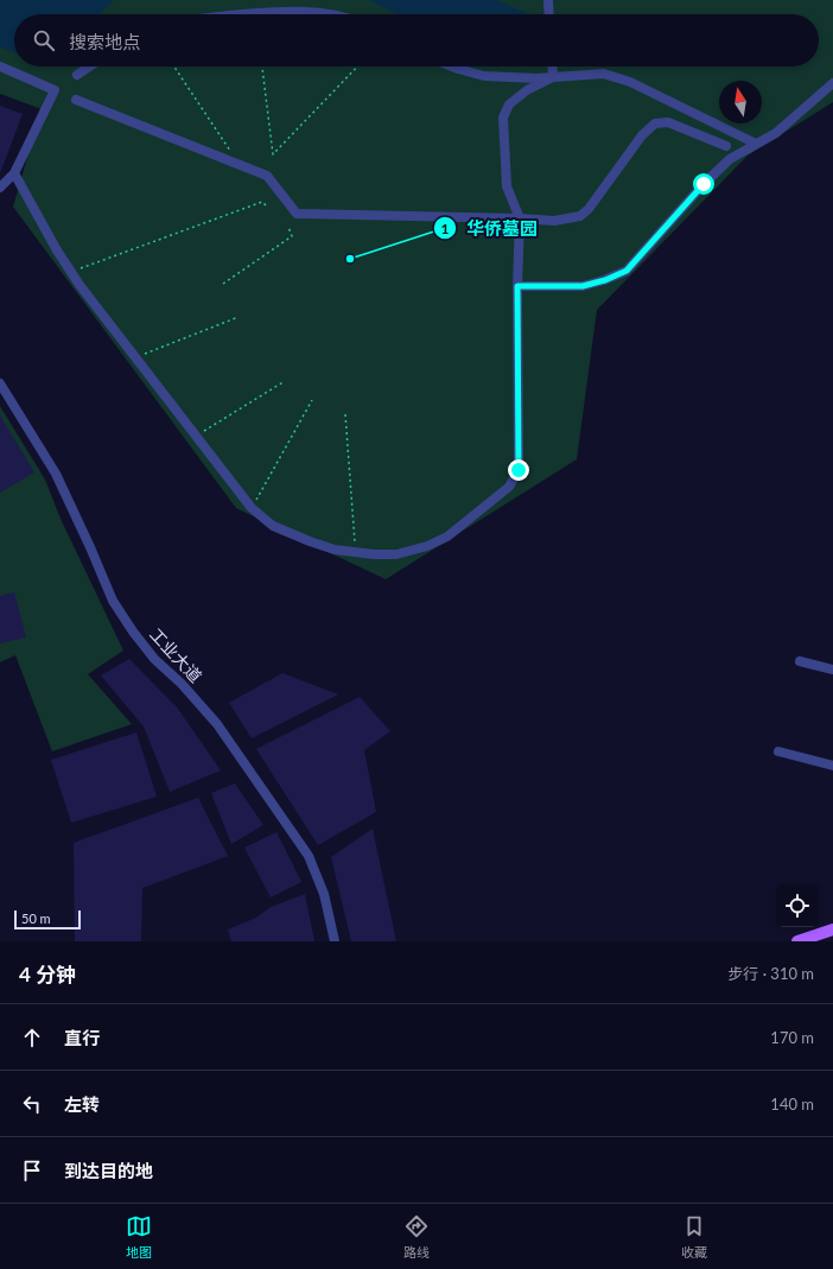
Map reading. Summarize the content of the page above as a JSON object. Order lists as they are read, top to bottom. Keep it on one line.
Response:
{"streets":{"street":["工业大道"]},"places":["华侨墓园"],"scale_bar":"50 m","north":"top","page":{"search":"搜索地点","scale":"50 m","heading":["4 分钟","步行 · 310 m"],"list":[["直行","170 m"],["左转","140 m"],"到达目的地"],"nav":["地图","路线","收藏"]}}
